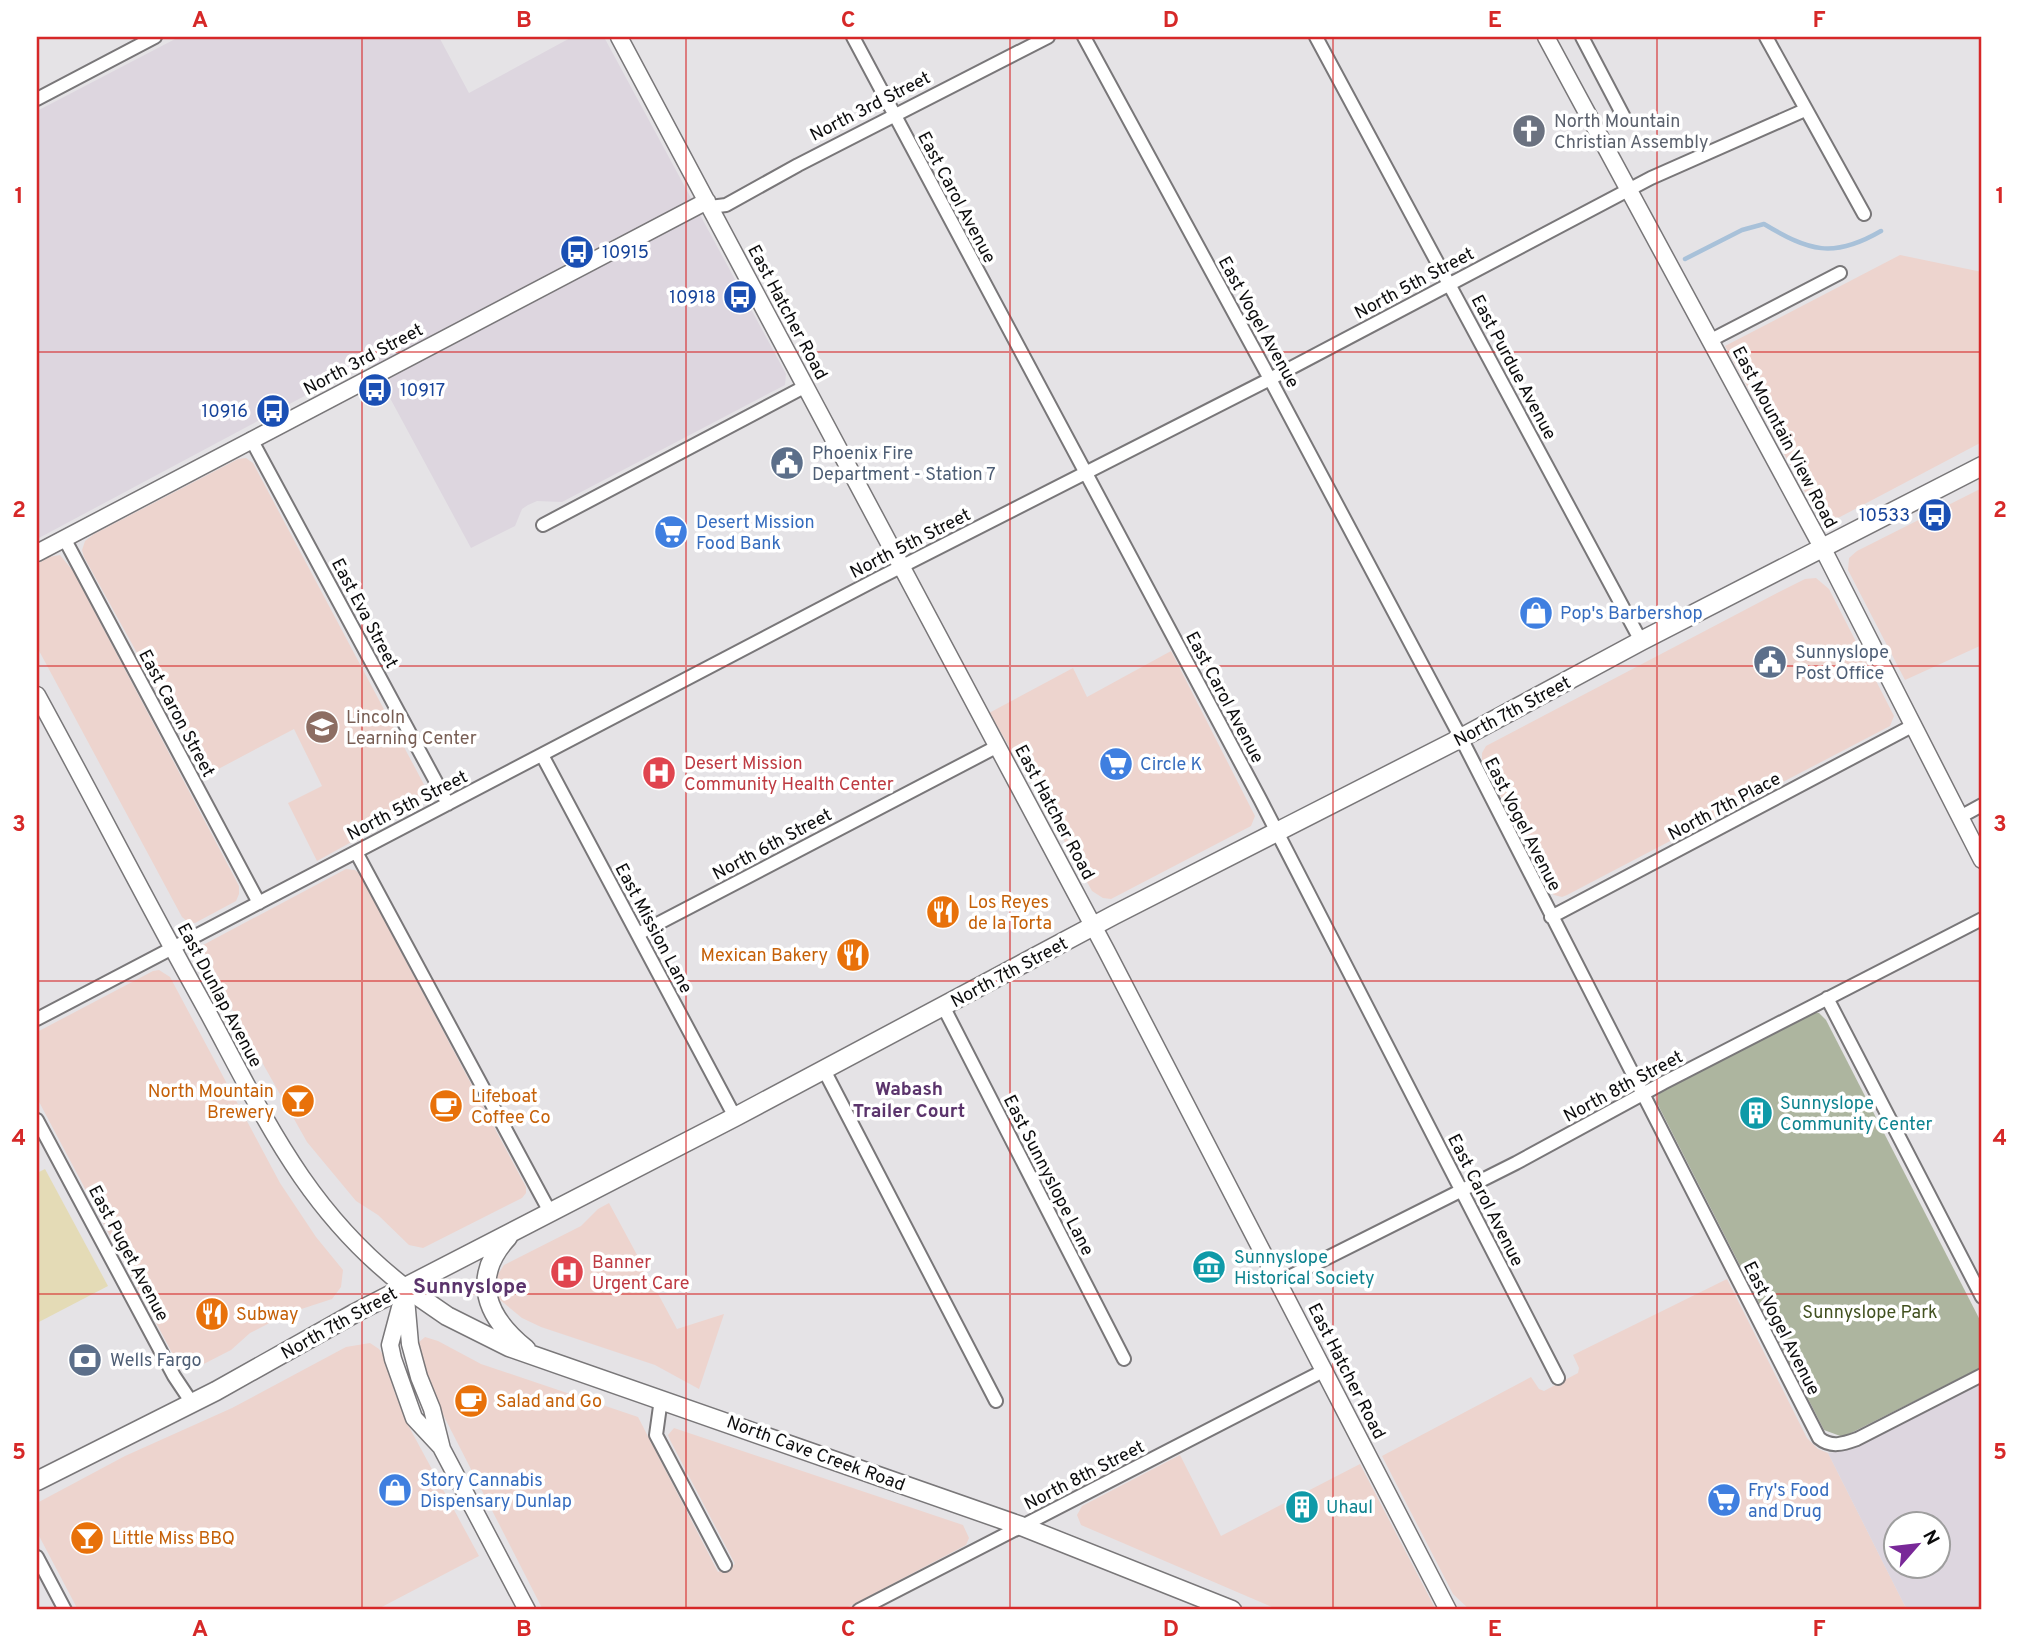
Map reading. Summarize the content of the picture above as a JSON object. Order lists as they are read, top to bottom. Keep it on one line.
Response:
{"streets":{"main road":["North 7th Street","North Cave Creek Road"],"street":["North 3rd Street","East Carol Avenue","North 5th Street","East Hatcher Road","East Vogel Avenue","East Purdue Avenue","East Mountain View Road","East Eva Street","East Caron Street","North 7th Place","North 6th Street","East Mission Lane","East Dunlap Avenue","North 8th Street","East Sunnyslope Lane","East Puget Avenue"]},"crossings":[["North 3rd Street","East Carol Avenue"],["North 3rd Street","East Hatcher Road"],["North 3rd Street","East Eva Street"],["North 3rd Street","East Caron Street"],["East Carol Avenue","North 5th Street"],["East Carol Avenue","North 7th Street"],["East Carol Avenue","North 8th Street"],["North 5th Street","East Hatcher Road"],["North 5th Street","East Vogel Avenue"],["North 5th Street","East Purdue Avenue"],["North 5th Street","East Mountain View Road"],["North 5th Street","East Eva Street"],["North 5th Street","East Caron Street"],["North 5th Street","East Mission Lane"],["North 5th Street","East Dunlap Avenue"],["East Hatcher Road","North 7th Street"],["East Hatcher Road","North 6th Street"],["East Hatcher Road","North 8th Street"],["East Vogel Avenue","North 7th Street"],["East Vogel Avenue","North 7th Place"],["East Vogel Avenue","North 8th Street"],["East Purdue Avenue","North 7th Street"],["East Mountain View Road","North 7th Street"],["East Mountain View Road","North 7th Place"],["North 7th Street","East Mission Lane"],["North 7th Street","East Dunlap Avenue"],["North 7th Street","East Sunnyslope Lane"],["North 7th Street","East Puget Avenue"],["North 7th Street","North Cave Creek Road"],["North 6th Street","East Mission Lane"],["East Dunlap Avenue","North Cave Creek Road"],["North 8th Street","North Cave Creek Road"]],"districts":["Wabash Trailer Court","Sunnyslope"],"parks":["Sunnyslope Park"],"places":{"church":["North Mountain Christian Assembly"],"bus stop":["10915","10918","10917","10916","10533"],"public building":["Phoenix Fire Department - Station 7","Sunnyslope Post Office"],"supermarket":["Desert Mission Food Bank","Circle K","Fry's Food and Drug"],"shop":["Pop's Barbershop","Story Cannabis Dispensary Dunlap"],"school or university":["Lincoln Learning Center"],"hospital":["Desert Mission Community Health Center","Banner Urgent Care"],"restaurant":["Los Reyes de la Torta","Mexican Bakery","Subway"],"bar":["North Mountain Brewery","Little Miss BBQ"],"cafe":["Lifeboat Coffee Co","Salad and Go"],"building":["Sunnyslope Community Center","Uhaul"],"museum":["Sunnyslope Historical Society"],"bank":["Wells Fargo"]},"north":"top right","grid":{"columns":["A","B","C","D","E","F"],"rows":["1","2","3","4","5"]}}
